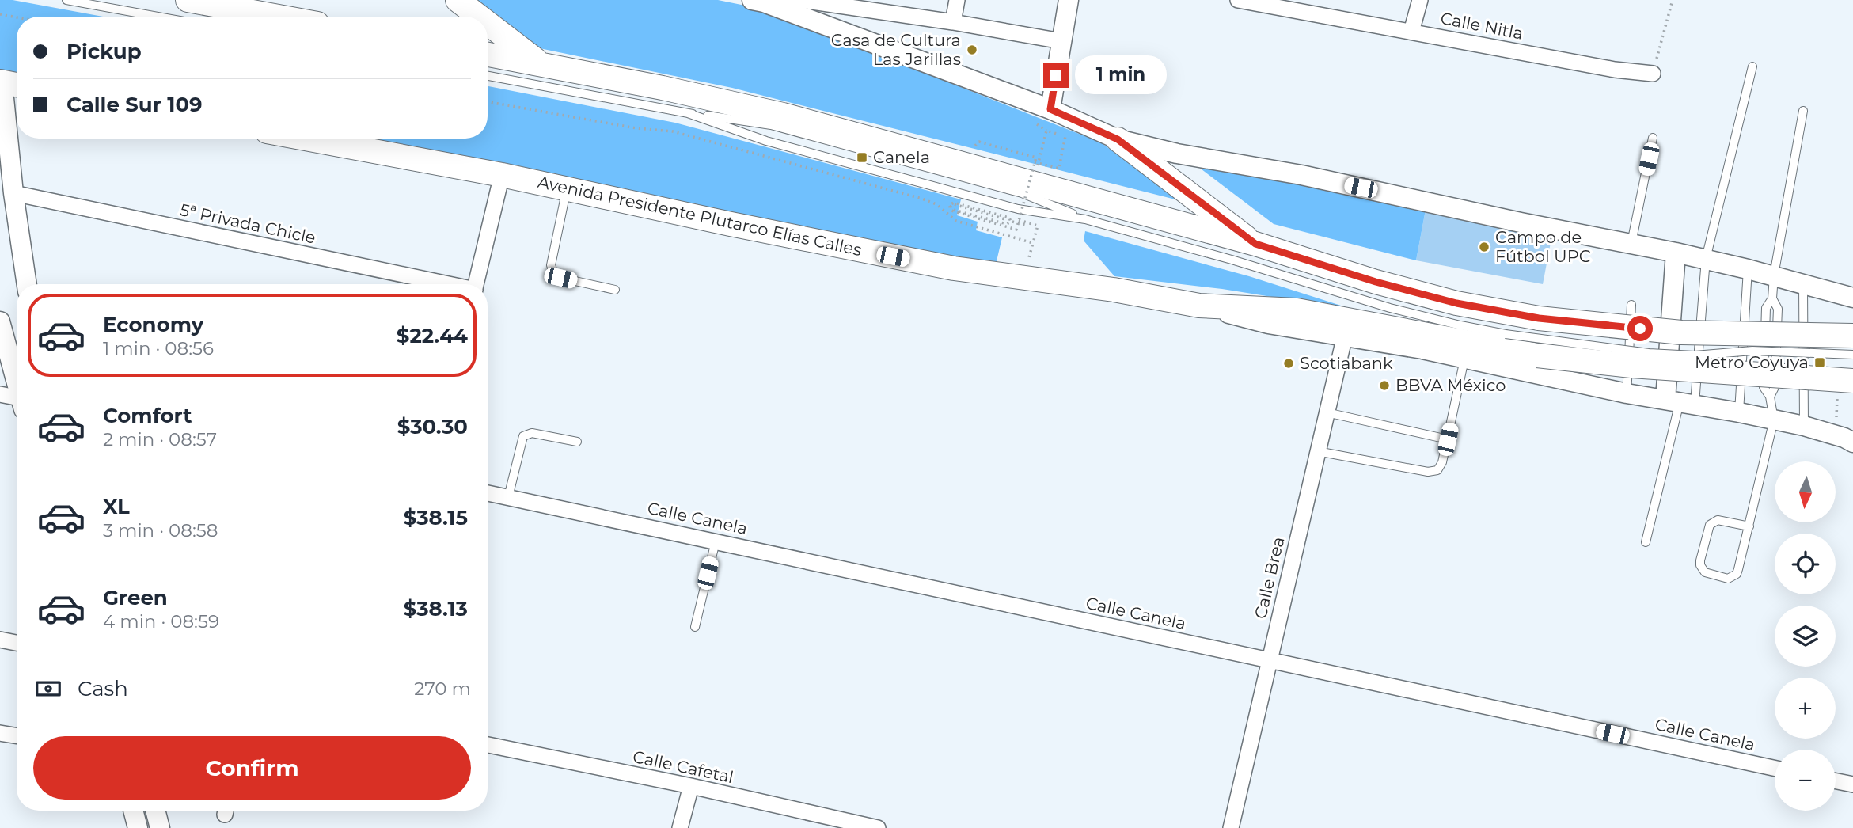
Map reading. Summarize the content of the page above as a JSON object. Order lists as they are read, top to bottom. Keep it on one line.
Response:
{"streets":{"main road":["Avenida Presidente Plutarco Elías Calles"],"street":["Calle Nitla","5ª Privada Chicle","Calle Canela","Calle Brea","Calle Cafetal"]},"crossings":[["Avenida Presidente Plutarco Elías Calles","Calle Brea"],["Calle Canela","Calle Brea"]],"places":{"other":["Casa de Cultura Las Jarillas","Campo de Fútbol UPC","Scotiabank","BBVA México"],"transit":["Canela","Metro Coyuya"]},"north":"bottom","page":{"banner":["Pickup","Calle Sur 109"],"bubble":"1 min","list":[{"name":"Economy","note":"1 min · 08:56","value":"$22.44"},{"name":"Comfort","note":"2 min · 08:57","value":"$30.30"},{"name":"XL","note":"3 min · 08:58","value":"$38.15"},{"name":"Green","note":"4 min · 08:59","value":"$38.13"}],"map_buttons":["+","−"],"pay":["Cash","270 m"],"buttons":"Confirm"}}
